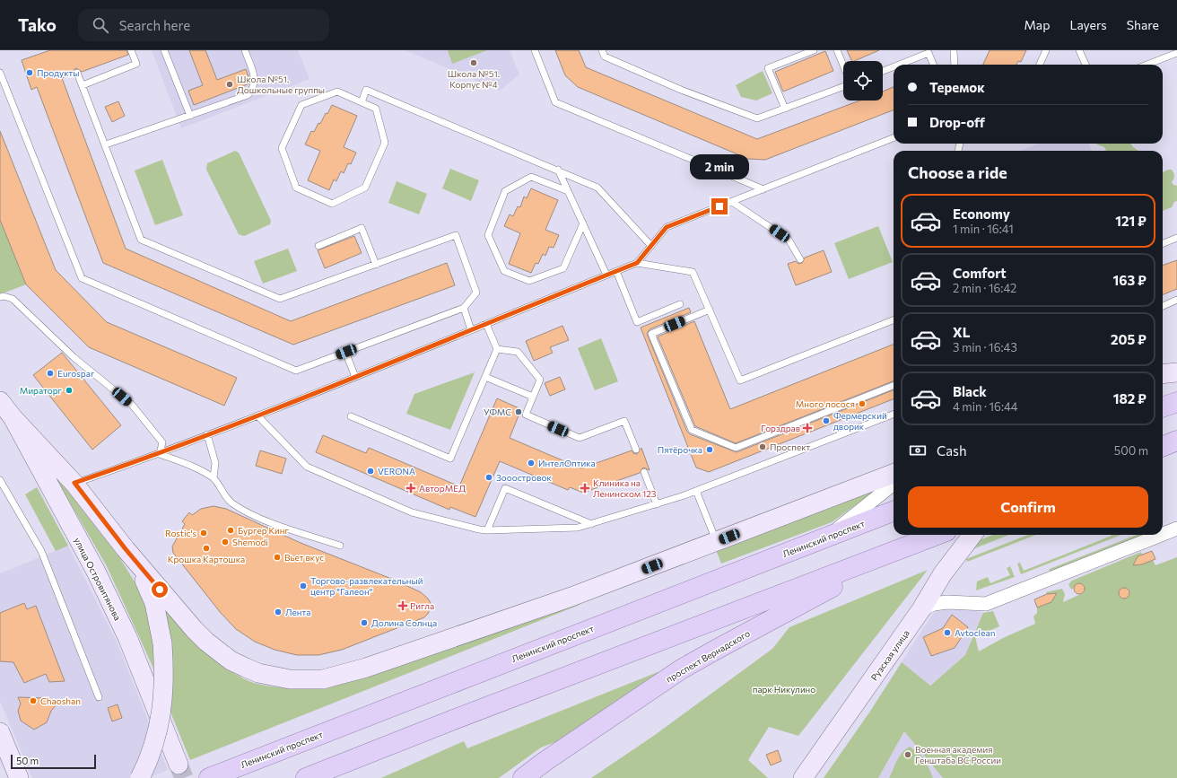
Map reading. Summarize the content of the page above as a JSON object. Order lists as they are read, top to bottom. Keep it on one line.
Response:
{"streets":{"main road":["Ленинский проспект","улица Островитянова","Рузская улица","проспект Вернадского"]},"parks":["парк Никулино"],"places":{"other":["Школа №51. Корпус №4","Продукты","Школа №51. Дошкольные группы","Eurospar","Мираторг","Много лосося","УФМС","Фермерский дворик","Проспект","Пятёрочка","ИнтелОптика","VERONA","Зооостровок","Бургер Кинг","Rostic's","Shemodi","Крошка Картошка","Вьет вкус","Торгово-развлекательный центр \"Галеон\"","Лента","Долина Солнца","Avtoclean","Chaoshan","Военная академия Генштаба ВС России"],"health":["Горздрав","АвторМЕД","Клиника на Ленинском 123","Ригла"]},"scale_bar":"50 m","page":{"header":"Tako","search":"Search here","nav":["Map","Layers","Share"],"banner":["Теремок","Drop-off"],"heading":"Choose a ride","bubble":"2 min","list":[{"name":"Economy","note":"1 min · 16:41","value":"121 ₽"},{"name":"Comfort","note":"2 min · 16:42","value":"163 ₽"},{"name":"XL","note":"3 min · 16:43","value":"205 ₽"},{"name":"Black","note":"4 min · 16:44","value":"182 ₽"}],"pay":["Cash","500 m"],"buttons":"Confirm","scale":"50 m"}}
